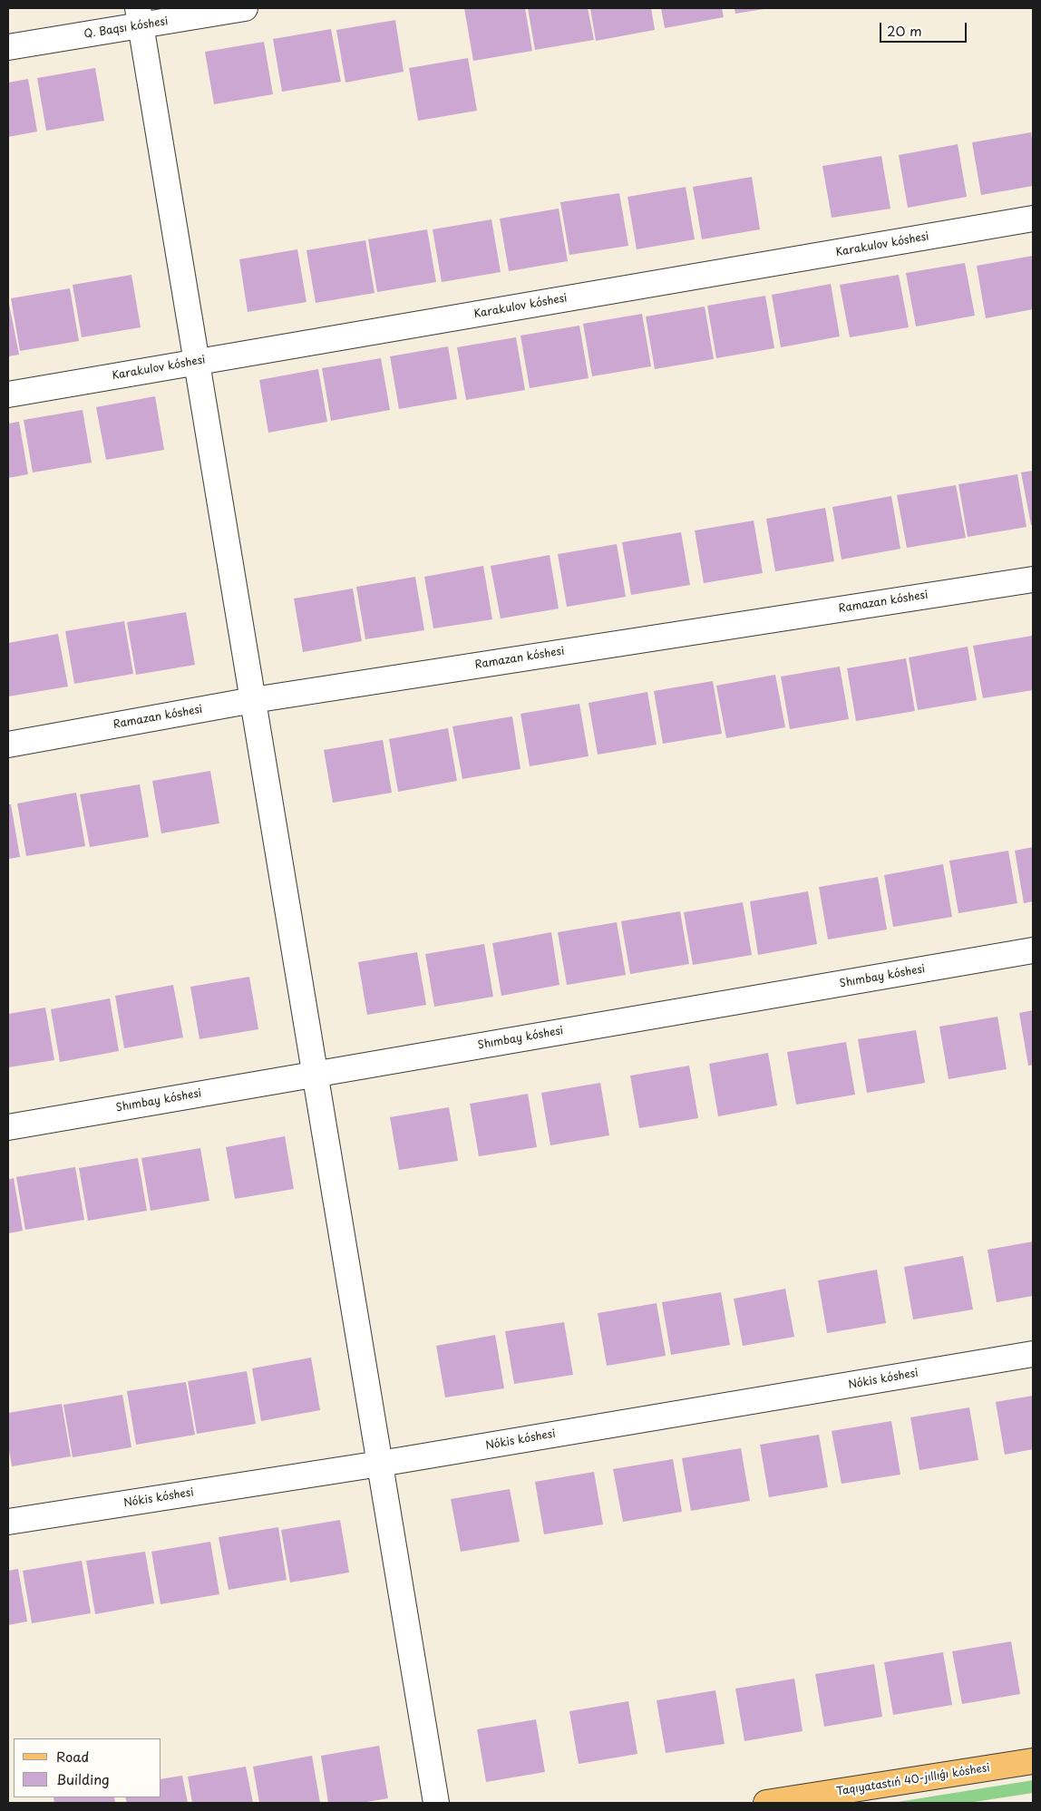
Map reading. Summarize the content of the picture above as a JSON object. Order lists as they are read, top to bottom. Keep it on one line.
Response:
{"streets":{"main road":["Taqıyatastıń 40-jıllıǵı kóshesi"],"street":["Q. Baqsı kóshesi","Karakulov kóshesi","Ramazan kóshesi","Shımbay kóshesi","Nókis kóshesi"]},"legend":["Road","Building"],"scale_bar":"20 m"}
